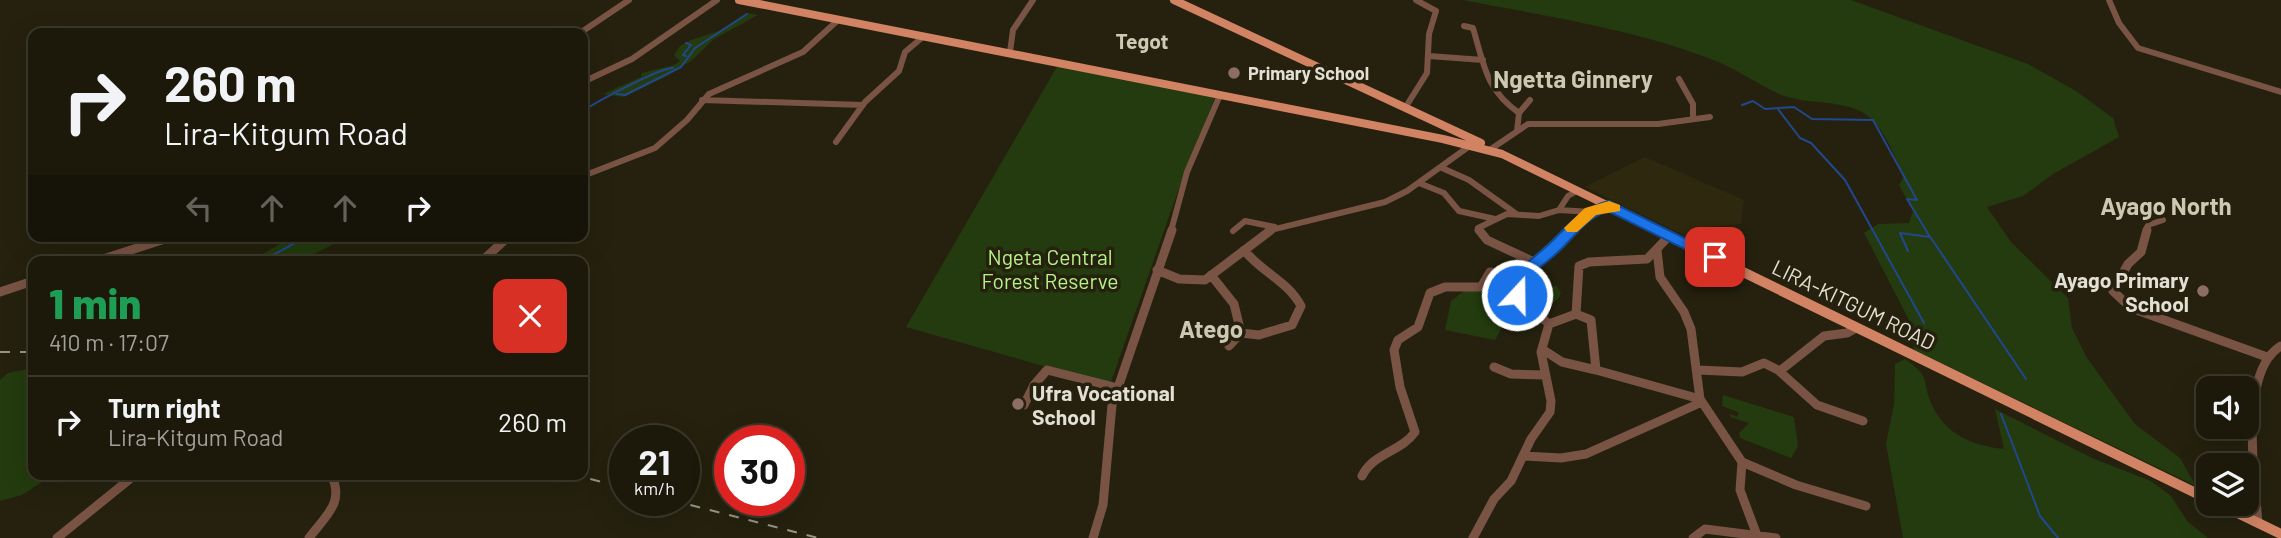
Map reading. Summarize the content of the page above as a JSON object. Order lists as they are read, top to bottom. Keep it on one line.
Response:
{"streets":{"main road":["LIRA-KITGUM ROAD"]},"districts":["Tegot","Ngetta Ginnery","Ayago North","Atego"],"parks":["Ngeta Central Forest Reserve"],"places":["Primary School","Ayago Primary School","Ufra Vocational School"],"page":{"turn":["260 m","Lira-Kitgum Road"],"heading":["1 min","410 m · 17:07"],"list":[{"name":"Turn right","note":"Lira-Kitgum Road","value":"260 m"}],"speed":"21 km/h","limit":"30"}}
